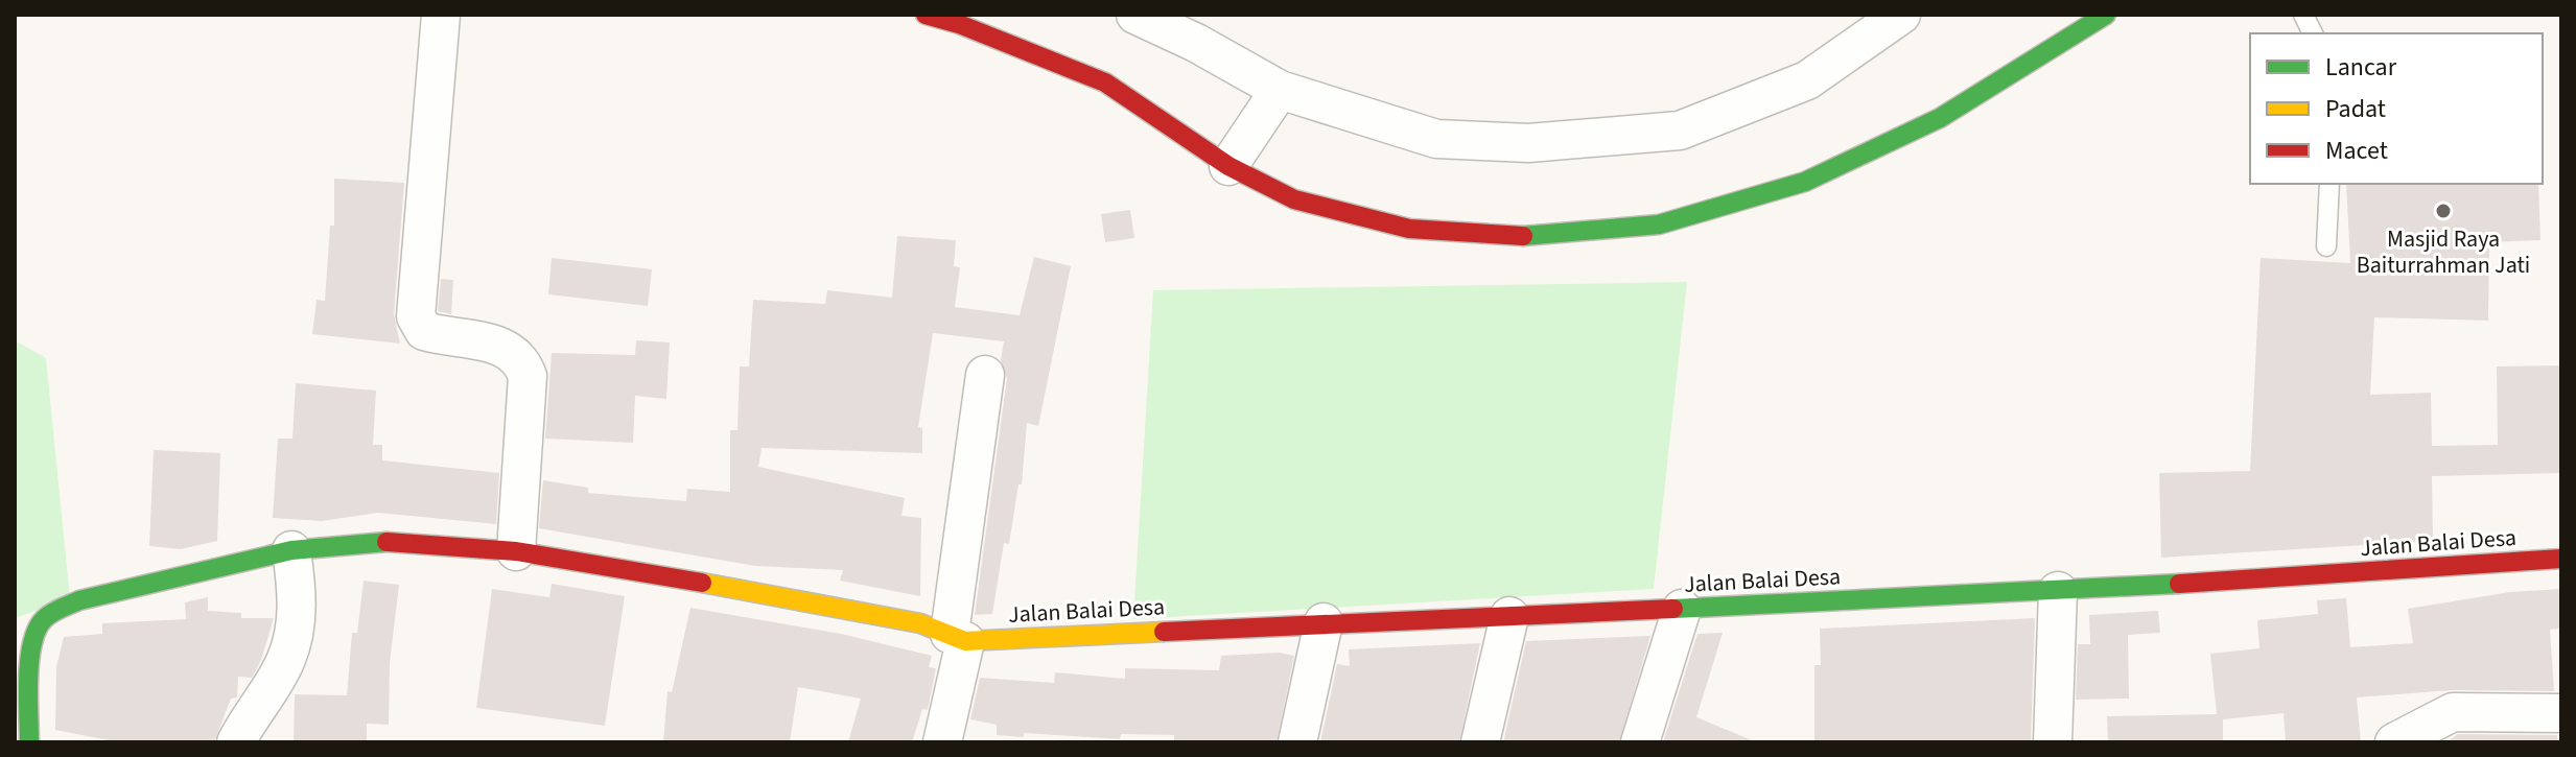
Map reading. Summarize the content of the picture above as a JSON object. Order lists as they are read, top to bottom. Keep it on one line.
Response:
{"streets":{"street":["Jalan Balai Desa"]},"places":["Masjid Raya Baiturrahman Jati"],"legend":["Lancar","Padat","Macet"]}
